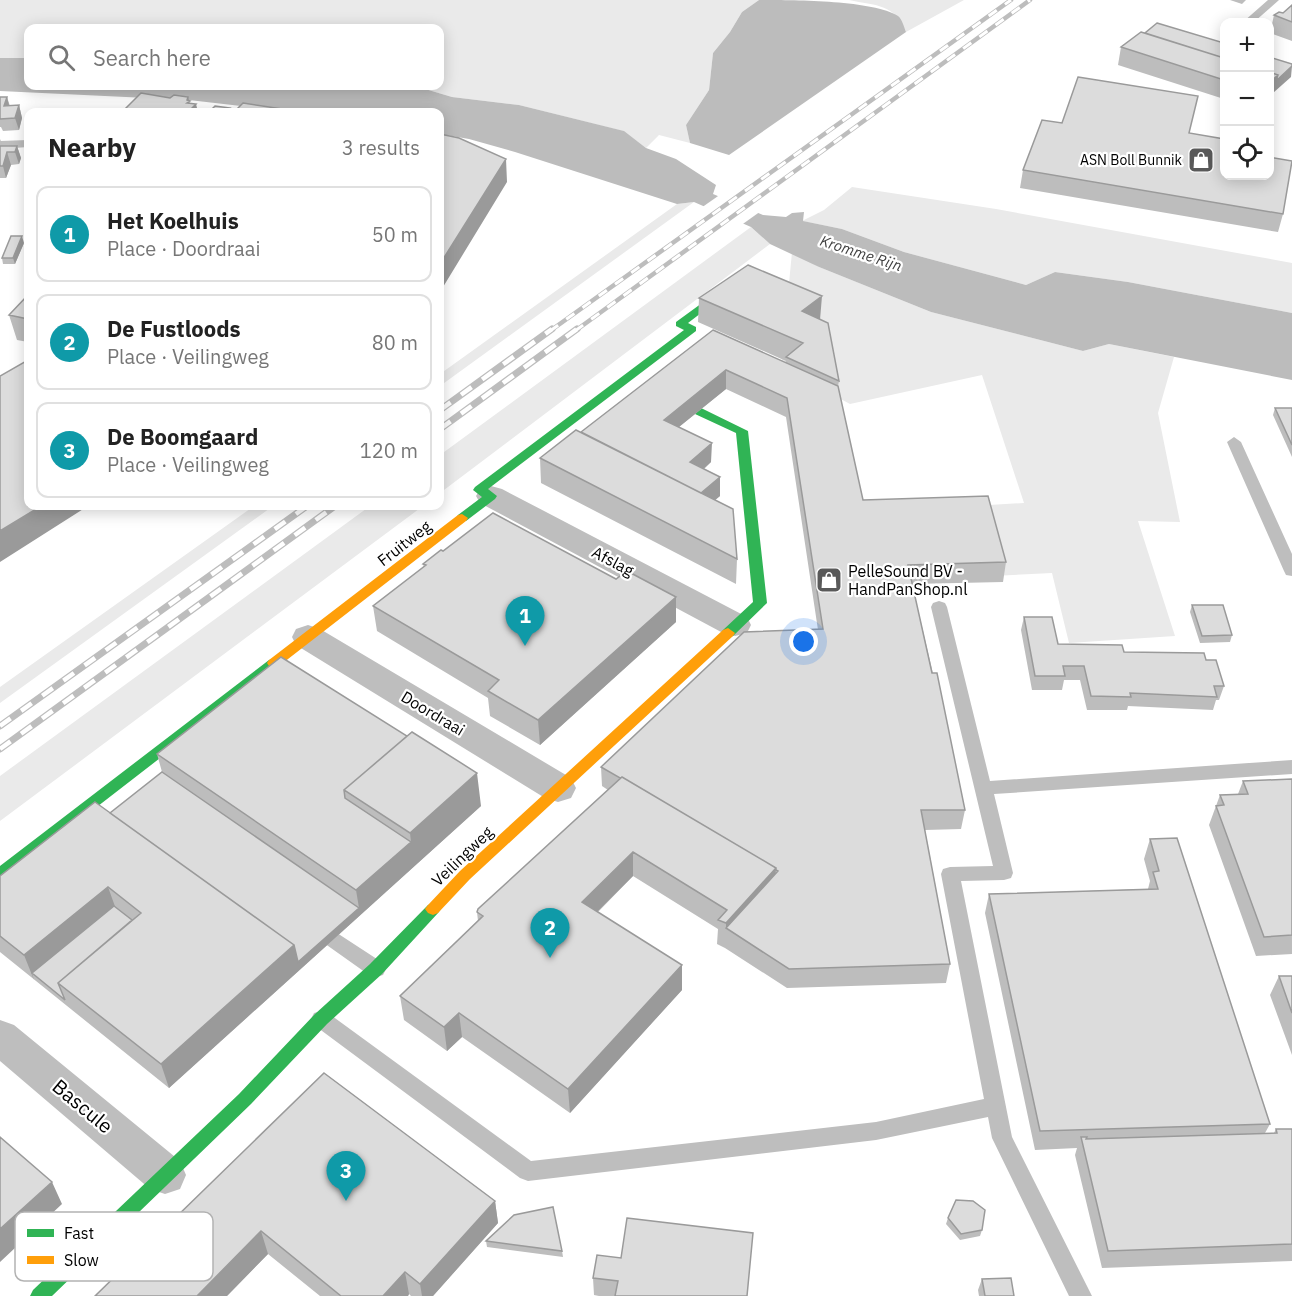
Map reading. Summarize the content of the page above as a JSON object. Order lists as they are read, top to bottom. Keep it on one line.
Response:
{"streets":{"street":["Fruitweg","Afslag","Doordraai","Veilingweg","Bascule"]},"crossings":[["Fruitweg","Afslag"],["Fruitweg","Doordraai"],["Afslag","Veilingweg"],["Doordraai","Veilingweg"],["Veilingweg","Bascule"]],"water":["Kromme Rijn"],"places":{"shop":["ASN Boll Bunnik","PelleSound BV - HandPanShop.nl"]},"legend":["Fast","Slow"],"page":{"map_buttons":["+","−"],"search":"Search here","heading":["Nearby","3 results"],"list":[{"mark":"1","name":"Het Koelhuis","note":"Place · Doordraai","value":"50 m"},{"mark":"2","name":"De Fustloods","note":"Place · Veilingweg","value":"80 m"},{"mark":"3","name":"De Boomgaard","note":"Place · Veilingweg","value":"120 m"}],"pins":["1","2","3"]}}
